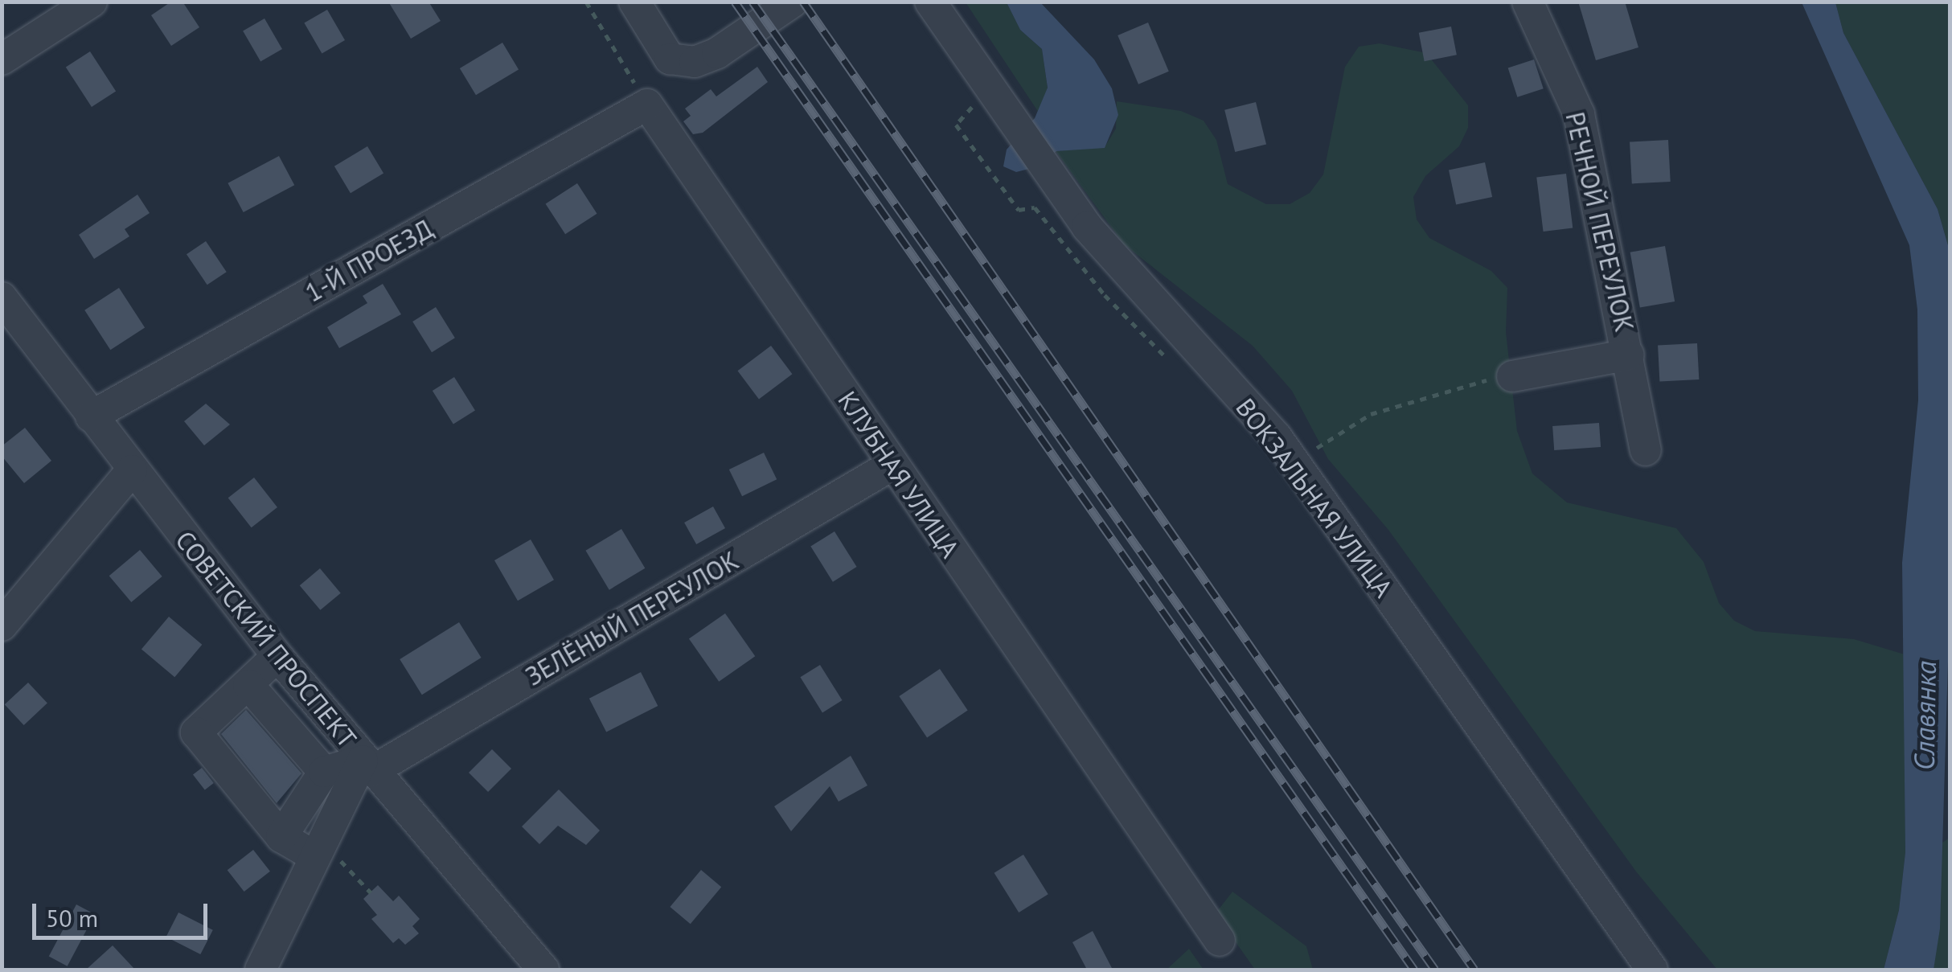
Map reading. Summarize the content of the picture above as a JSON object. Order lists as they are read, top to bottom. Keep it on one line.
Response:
{"streets":{"street":["РЕЧНОЙ ПЕРЕУЛОК","1-Й ПРОЕЗД","КЛУБНАЯ УЛИЦА","ВОКЗАЛЬНАЯ УЛИЦА","ЗЕЛЁНЫЙ ПЕРЕУЛОК","СОВЕТСКИЙ ПРОСПЕКТ"]},"crossings":[["1-Й ПРОЕЗД","КЛУБНАЯ УЛИЦА"],["1-Й ПРОЕЗД","СОВЕТСКИЙ ПРОСПЕКТ"],["КЛУБНАЯ УЛИЦА","ЗЕЛЁНЫЙ ПЕРЕУЛОК"],["ЗЕЛЁНЫЙ ПЕРЕУЛОК","СОВЕТСКИЙ ПРОСПЕКТ"]],"water":["Славянка"],"scale_bar":"50 m"}
